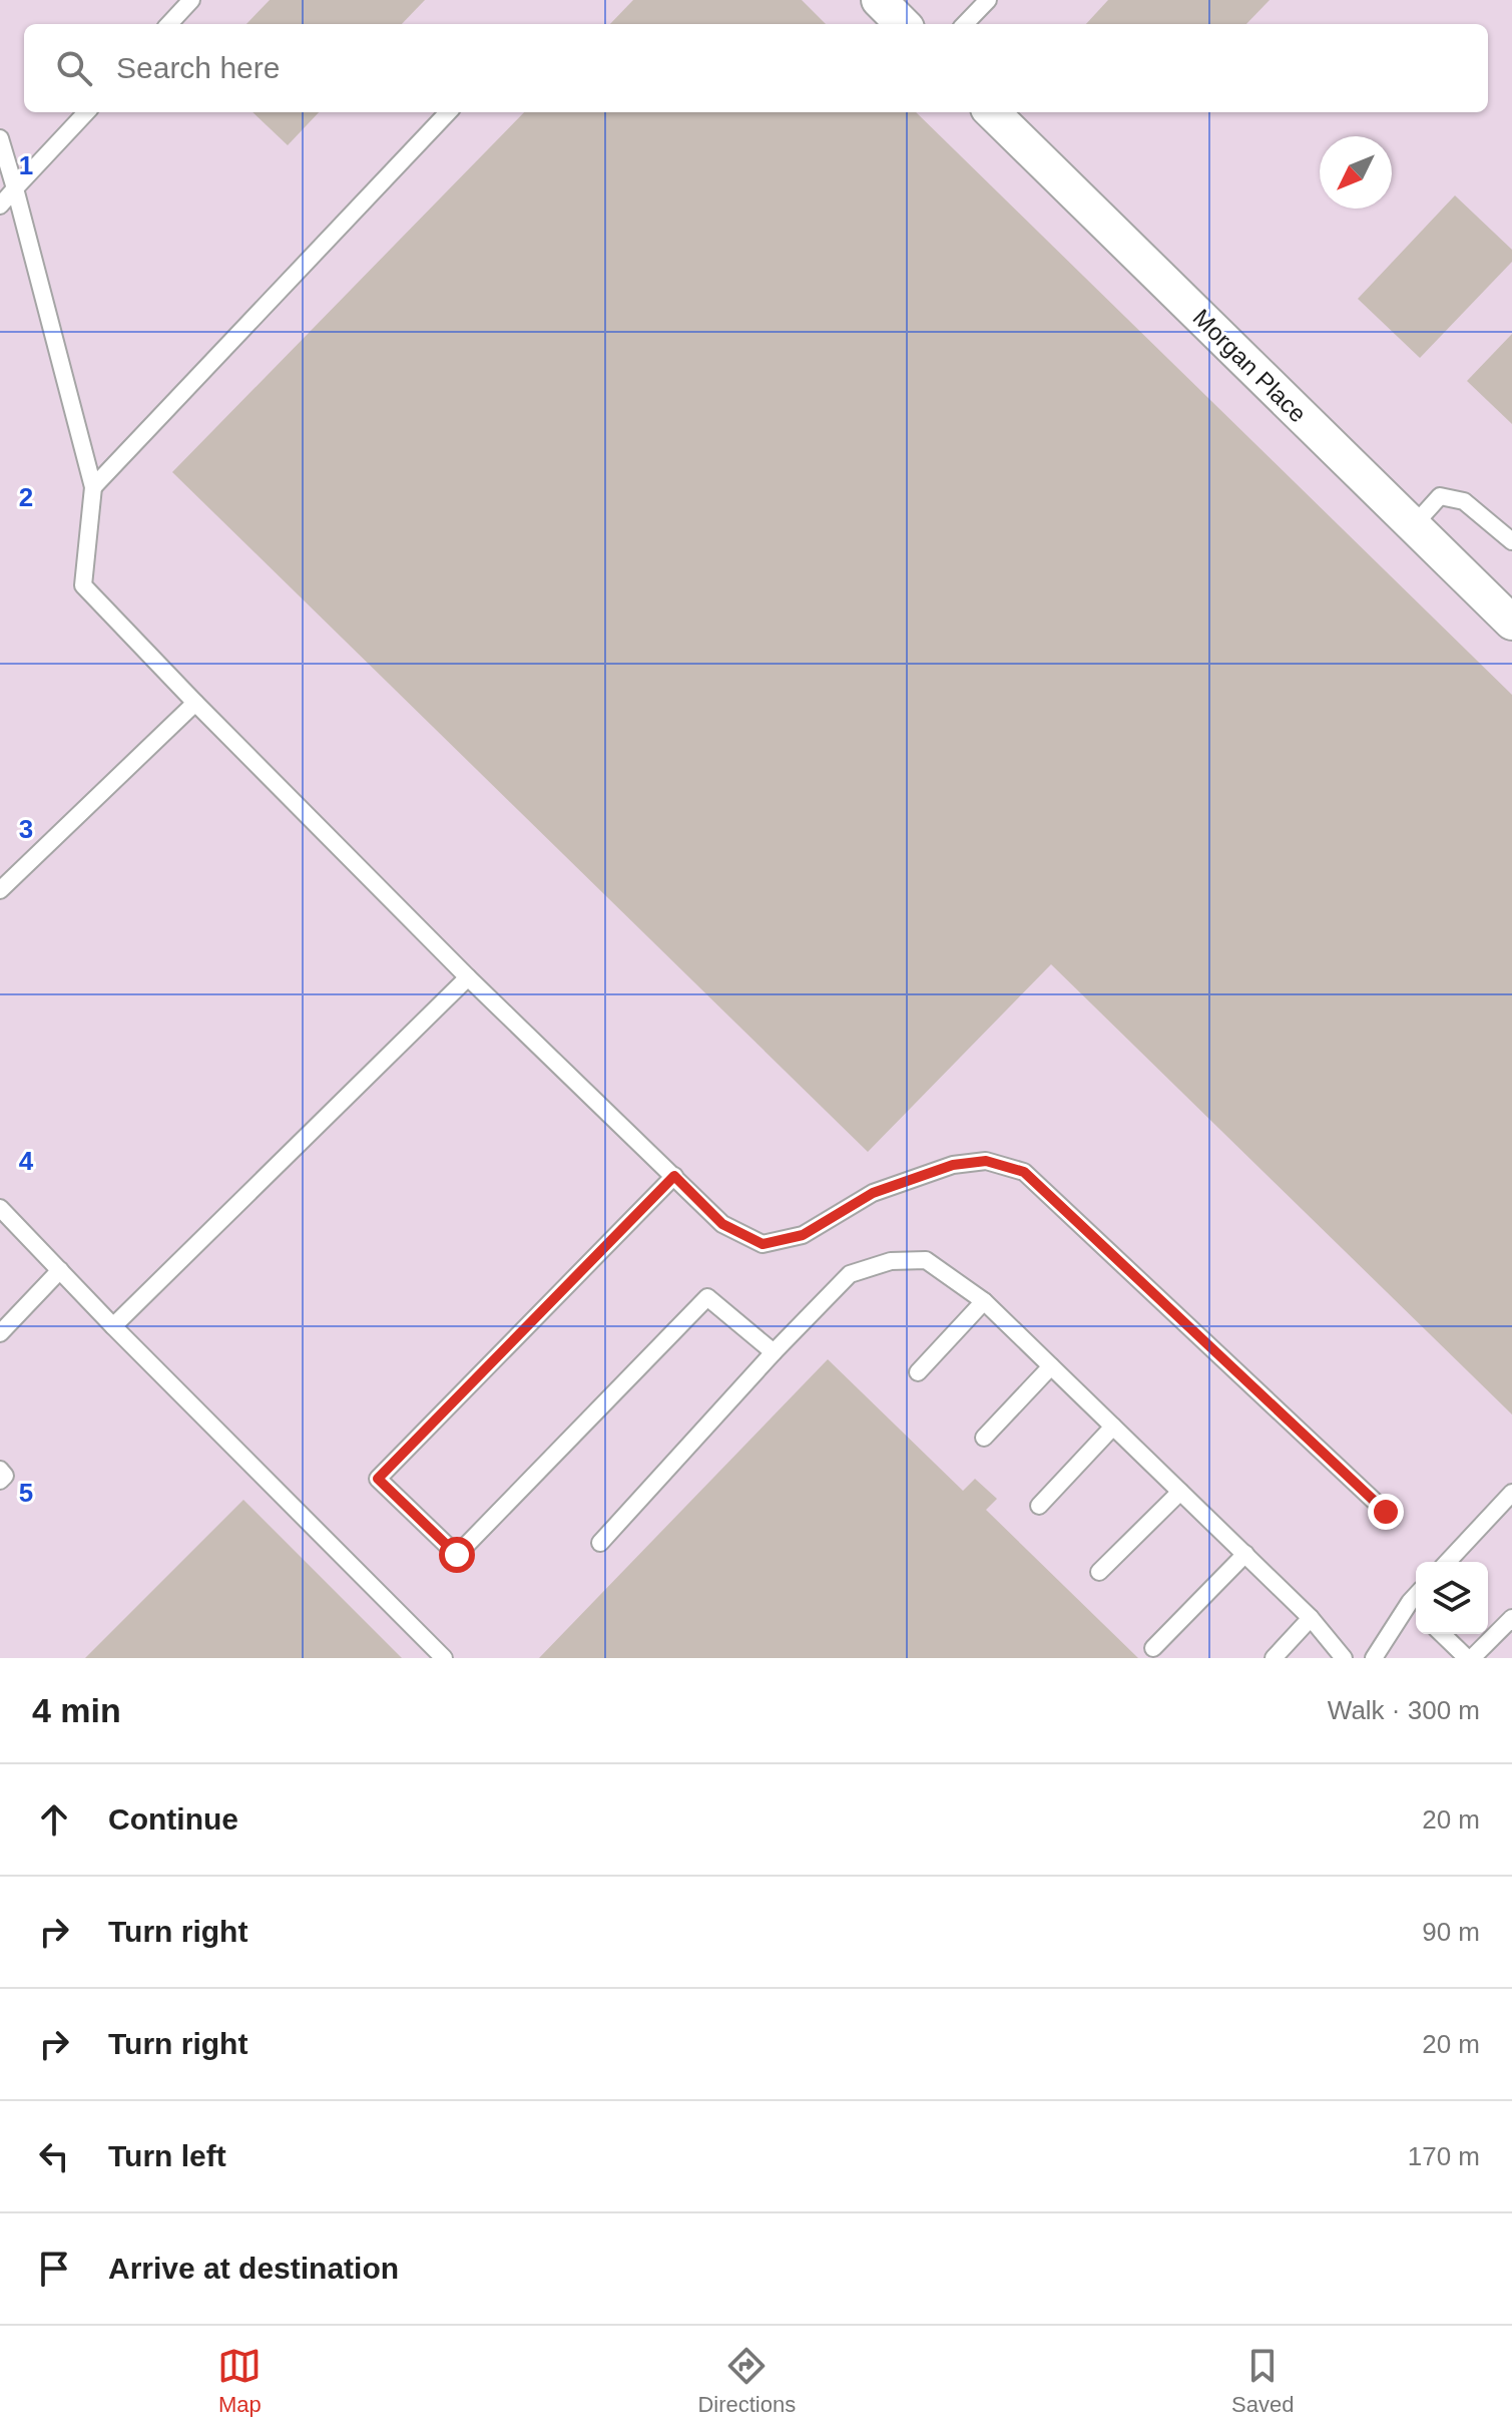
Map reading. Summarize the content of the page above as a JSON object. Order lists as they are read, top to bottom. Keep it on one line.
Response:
{"streets":{"street":["Morgan Place"]},"north":"bottom left","page":{"search":"Search here","heading":["4 min","Walk · 300 m"],"list":[["Continue","20 m"],["Turn right","90 m"],["Turn right","20 m"],["Turn left","170 m"],"Arrive at destination"],"nav":["Map","Directions","Saved"]},"grid":{"rows":["1","2","3","4","5"]}}
